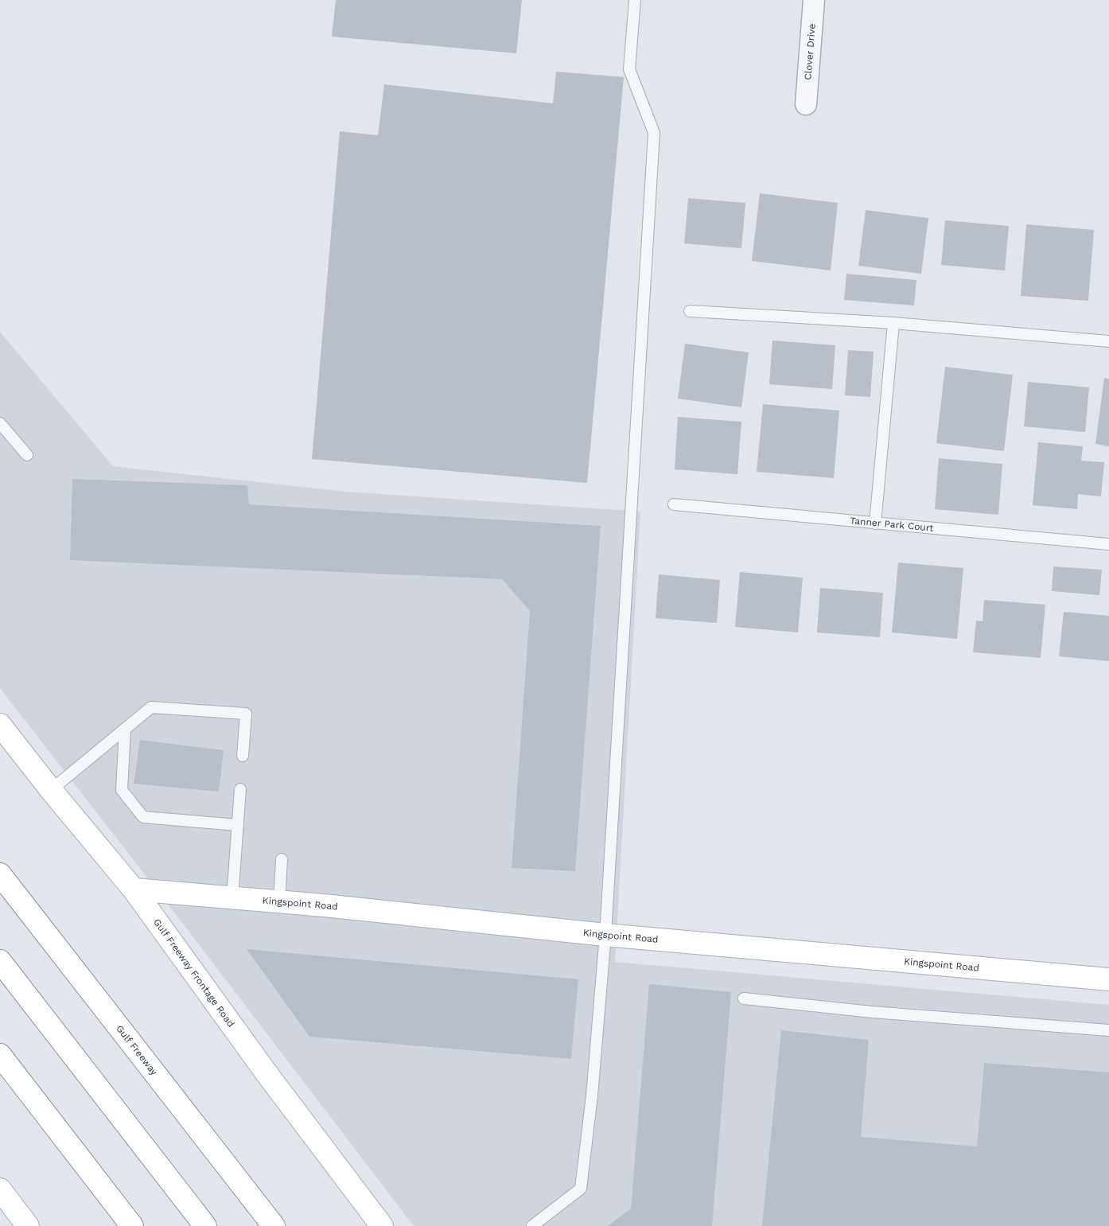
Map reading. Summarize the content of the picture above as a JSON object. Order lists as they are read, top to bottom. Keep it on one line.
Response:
{"streets":{"main road":["Kingspoint Road","Gulf Freeway Frontage Road","Gulf Freeway"],"street":["Clover Drive"],"lane":["Tanner Park Court"]},"crossings":[["Kingspoint Road","Gulf Freeway Frontage Road"]]}
